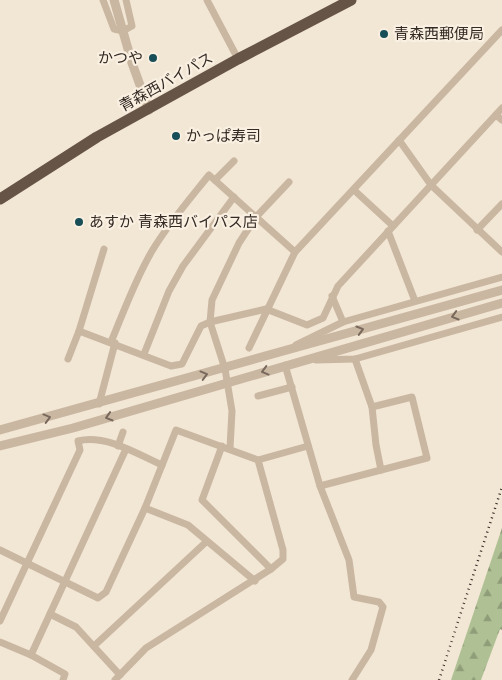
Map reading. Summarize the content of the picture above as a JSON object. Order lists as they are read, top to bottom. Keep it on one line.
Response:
{"streets":{"highway":["青森西バイパス"]},"places":["青森西郵便局","かつや","かっぱ寿司","あすか 青森西バイパス店"]}
